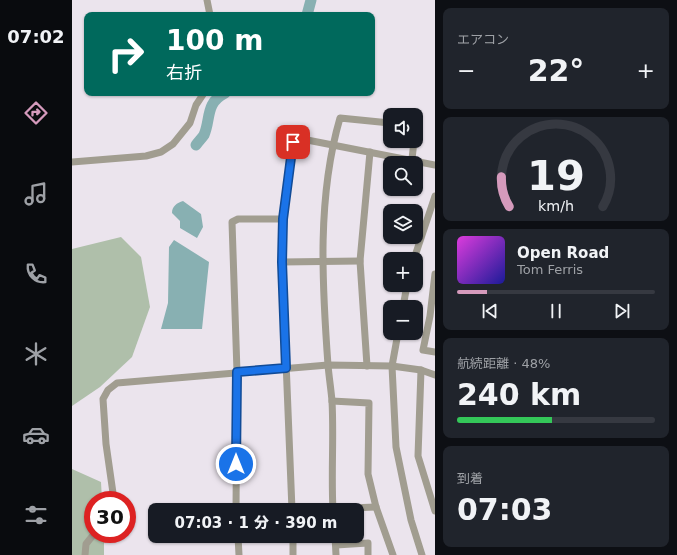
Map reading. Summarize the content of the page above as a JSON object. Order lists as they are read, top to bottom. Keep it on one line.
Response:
{"page":{"tabs":"07:02","tile":["エアコン",["航続距離 · 48%","240 km"],["到着","07:03"]],"turn":["100 m","右折"],"heat":["−","22°","+"],"map_buttons":["+","−"],"song":["Open Road","Tom Ferris"],"limit":"30","trip":"07:03 · 1 分 · 390 m","gauge":["19","km/h"]}}
